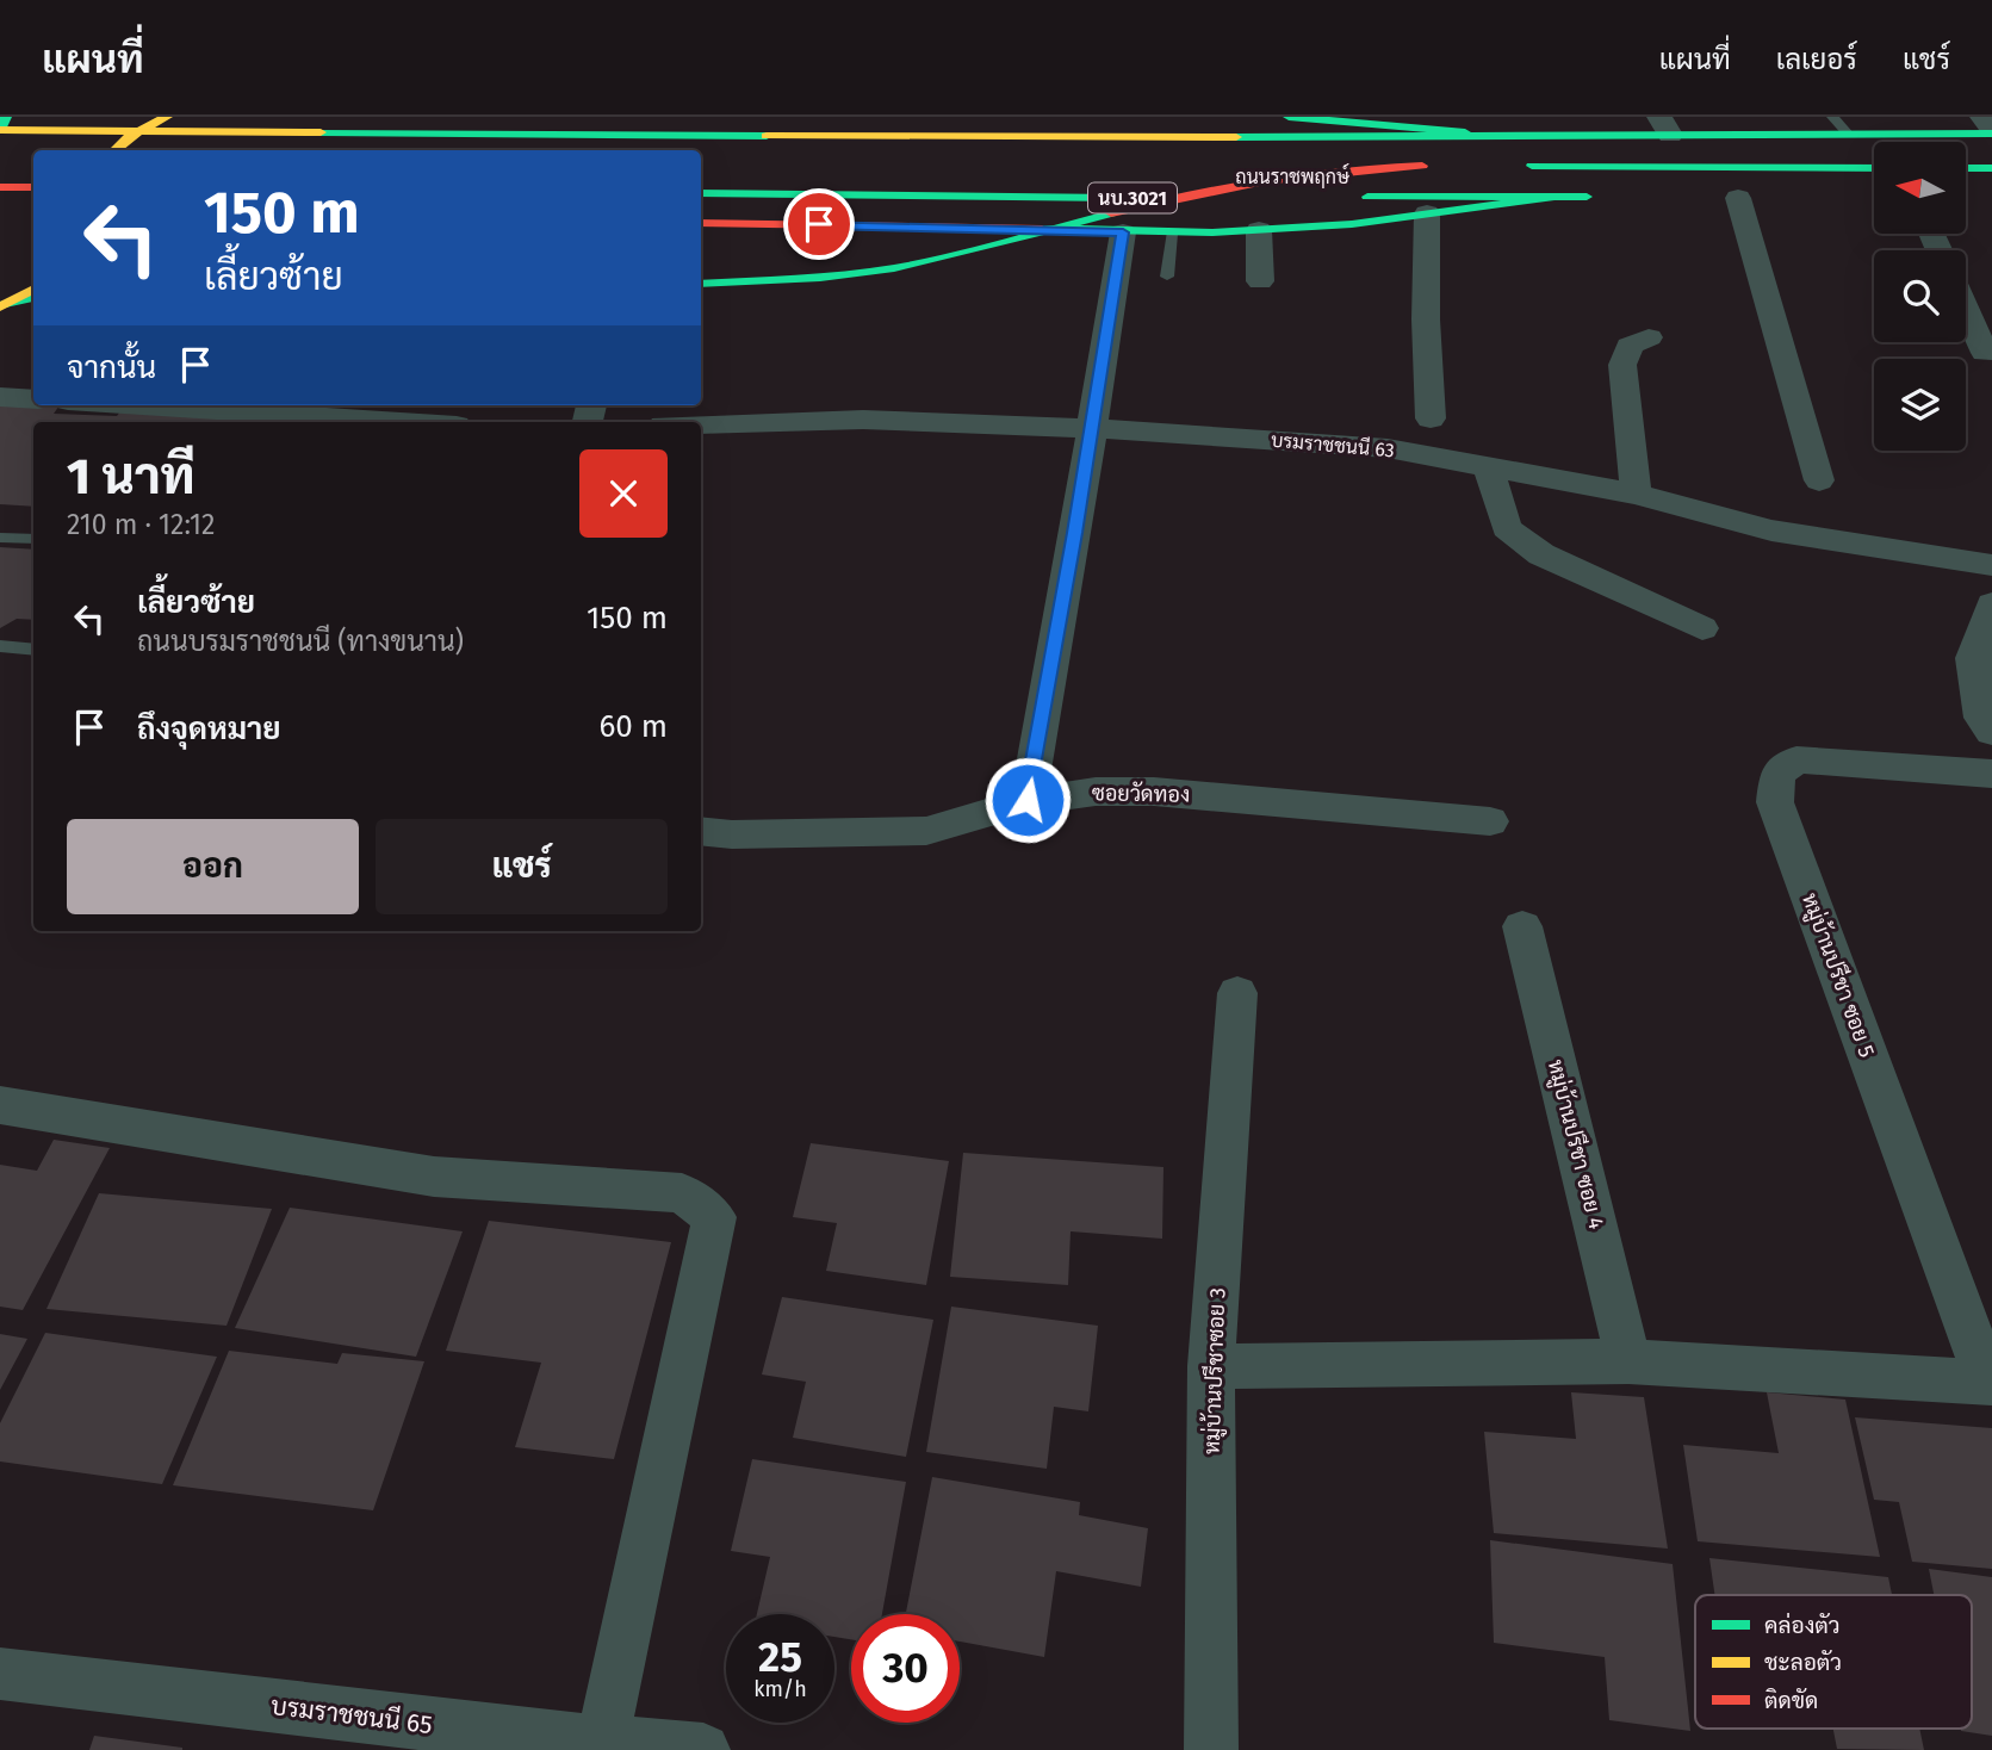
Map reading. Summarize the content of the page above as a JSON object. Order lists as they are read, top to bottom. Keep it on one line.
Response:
{"streets":{"main road":["ถนนราชพฤกษ์","นบ.3021"],"street":["บรมราชชนนี 63","ซอยวัดทอง","หมู่บ้านปรีชา ซอย 5","หมู่บ้านปรีชา ซอย 4","หมู่บ้านปรีชาซอย 3","บรมราชชนนี 65"]},"legend":["คล่องตัว","ชะลอตัว","ติดขัด"],"north":"left","page":{"header":"แผนที่","nav":["แผนที่","เลเยอร์","แชร์"],"turn":["150 m","เลี้ยวซ้าย"],"then":"จากนั้น","heading":["1 นาที","210 m · 12:12"],"list":[{"name":"เลี้ยวซ้าย","note":"ถนนบรมราชชนนี (ทางขนาน)","value":"150 m"},{"name":"ถึงจุดหมาย","value":"60 m"}],"buttons":["ออก","แชร์"],"speed":"25 km/h","limit":"30"}}
